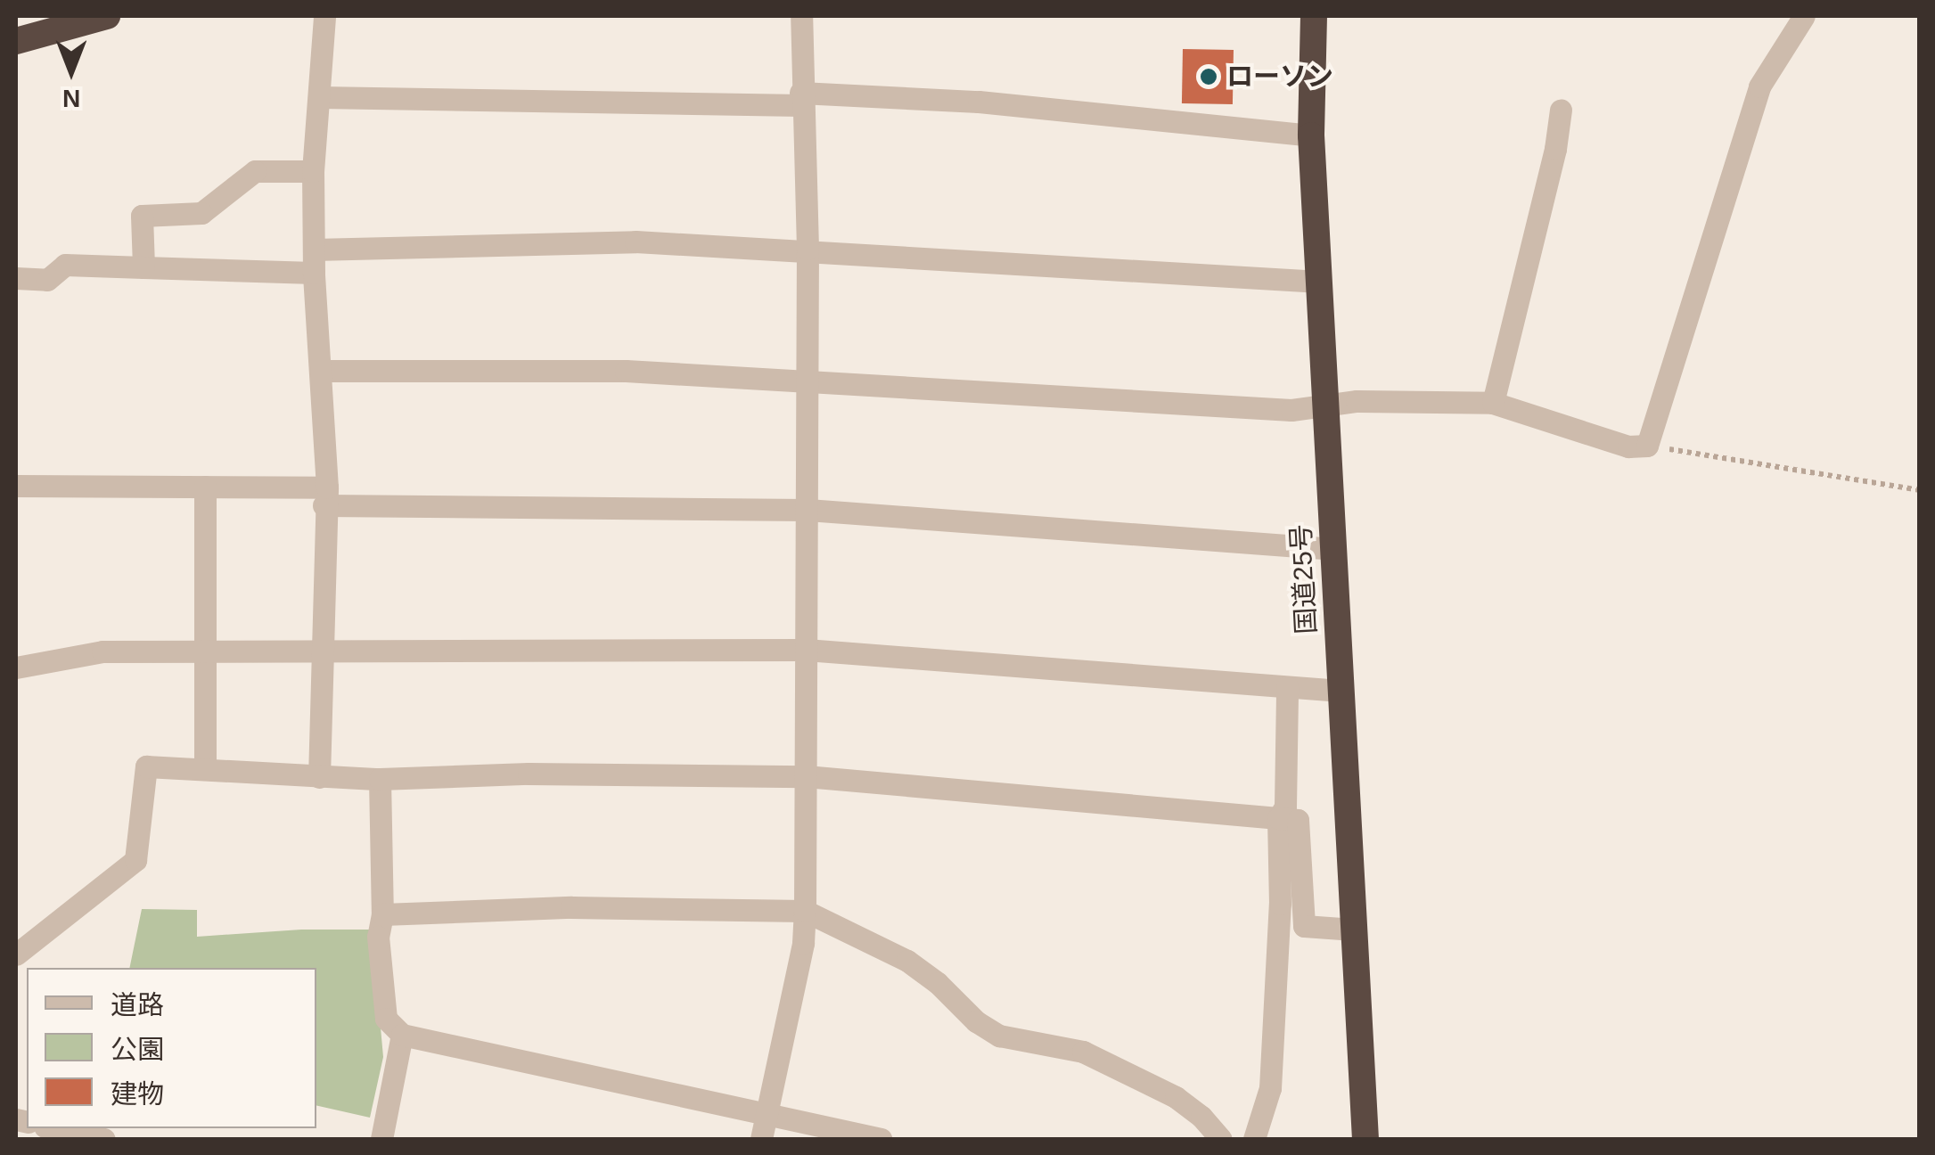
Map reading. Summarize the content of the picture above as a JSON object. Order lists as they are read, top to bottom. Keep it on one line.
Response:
{"streets":{"highway":["国道25号"]},"places":["ローソン"],"legend":["道路","公園","建物"],"north":"bottom"}
